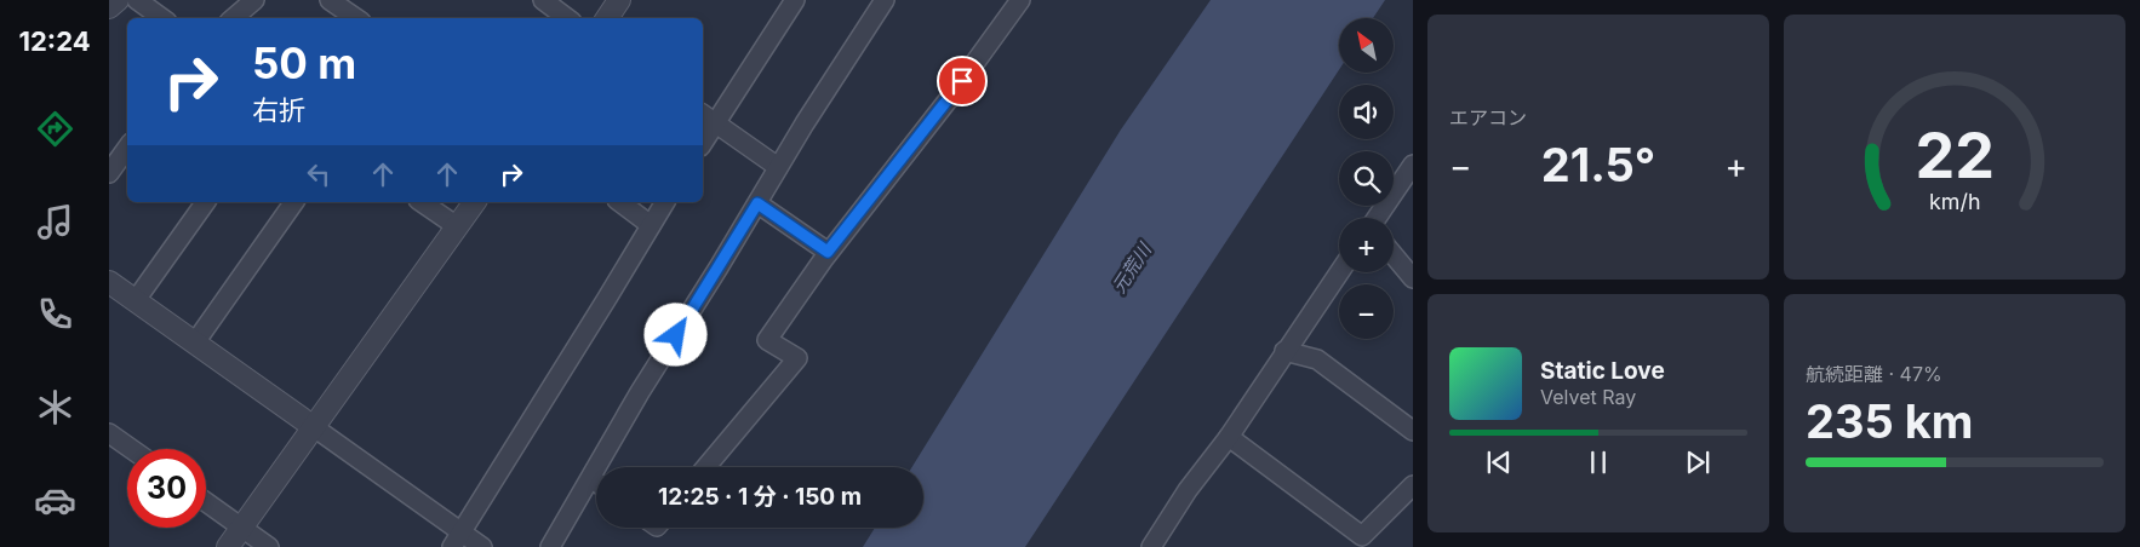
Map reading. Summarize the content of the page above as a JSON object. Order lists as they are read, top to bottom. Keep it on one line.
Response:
{"water":["元荒川"],"north":"top left","page":{"tabs":"12:24","tile":["エアコン",["航続距離 · 47%","235 km"]],"map_buttons":["+","−"],"turn":["50 m","右折"],"heat":["−","21.5°","+"],"song":["Static Love","Velvet Ray"],"limit":"30","trip":"12:25 · 1 分 · 150 m","gauge":["22","km/h"]}}
